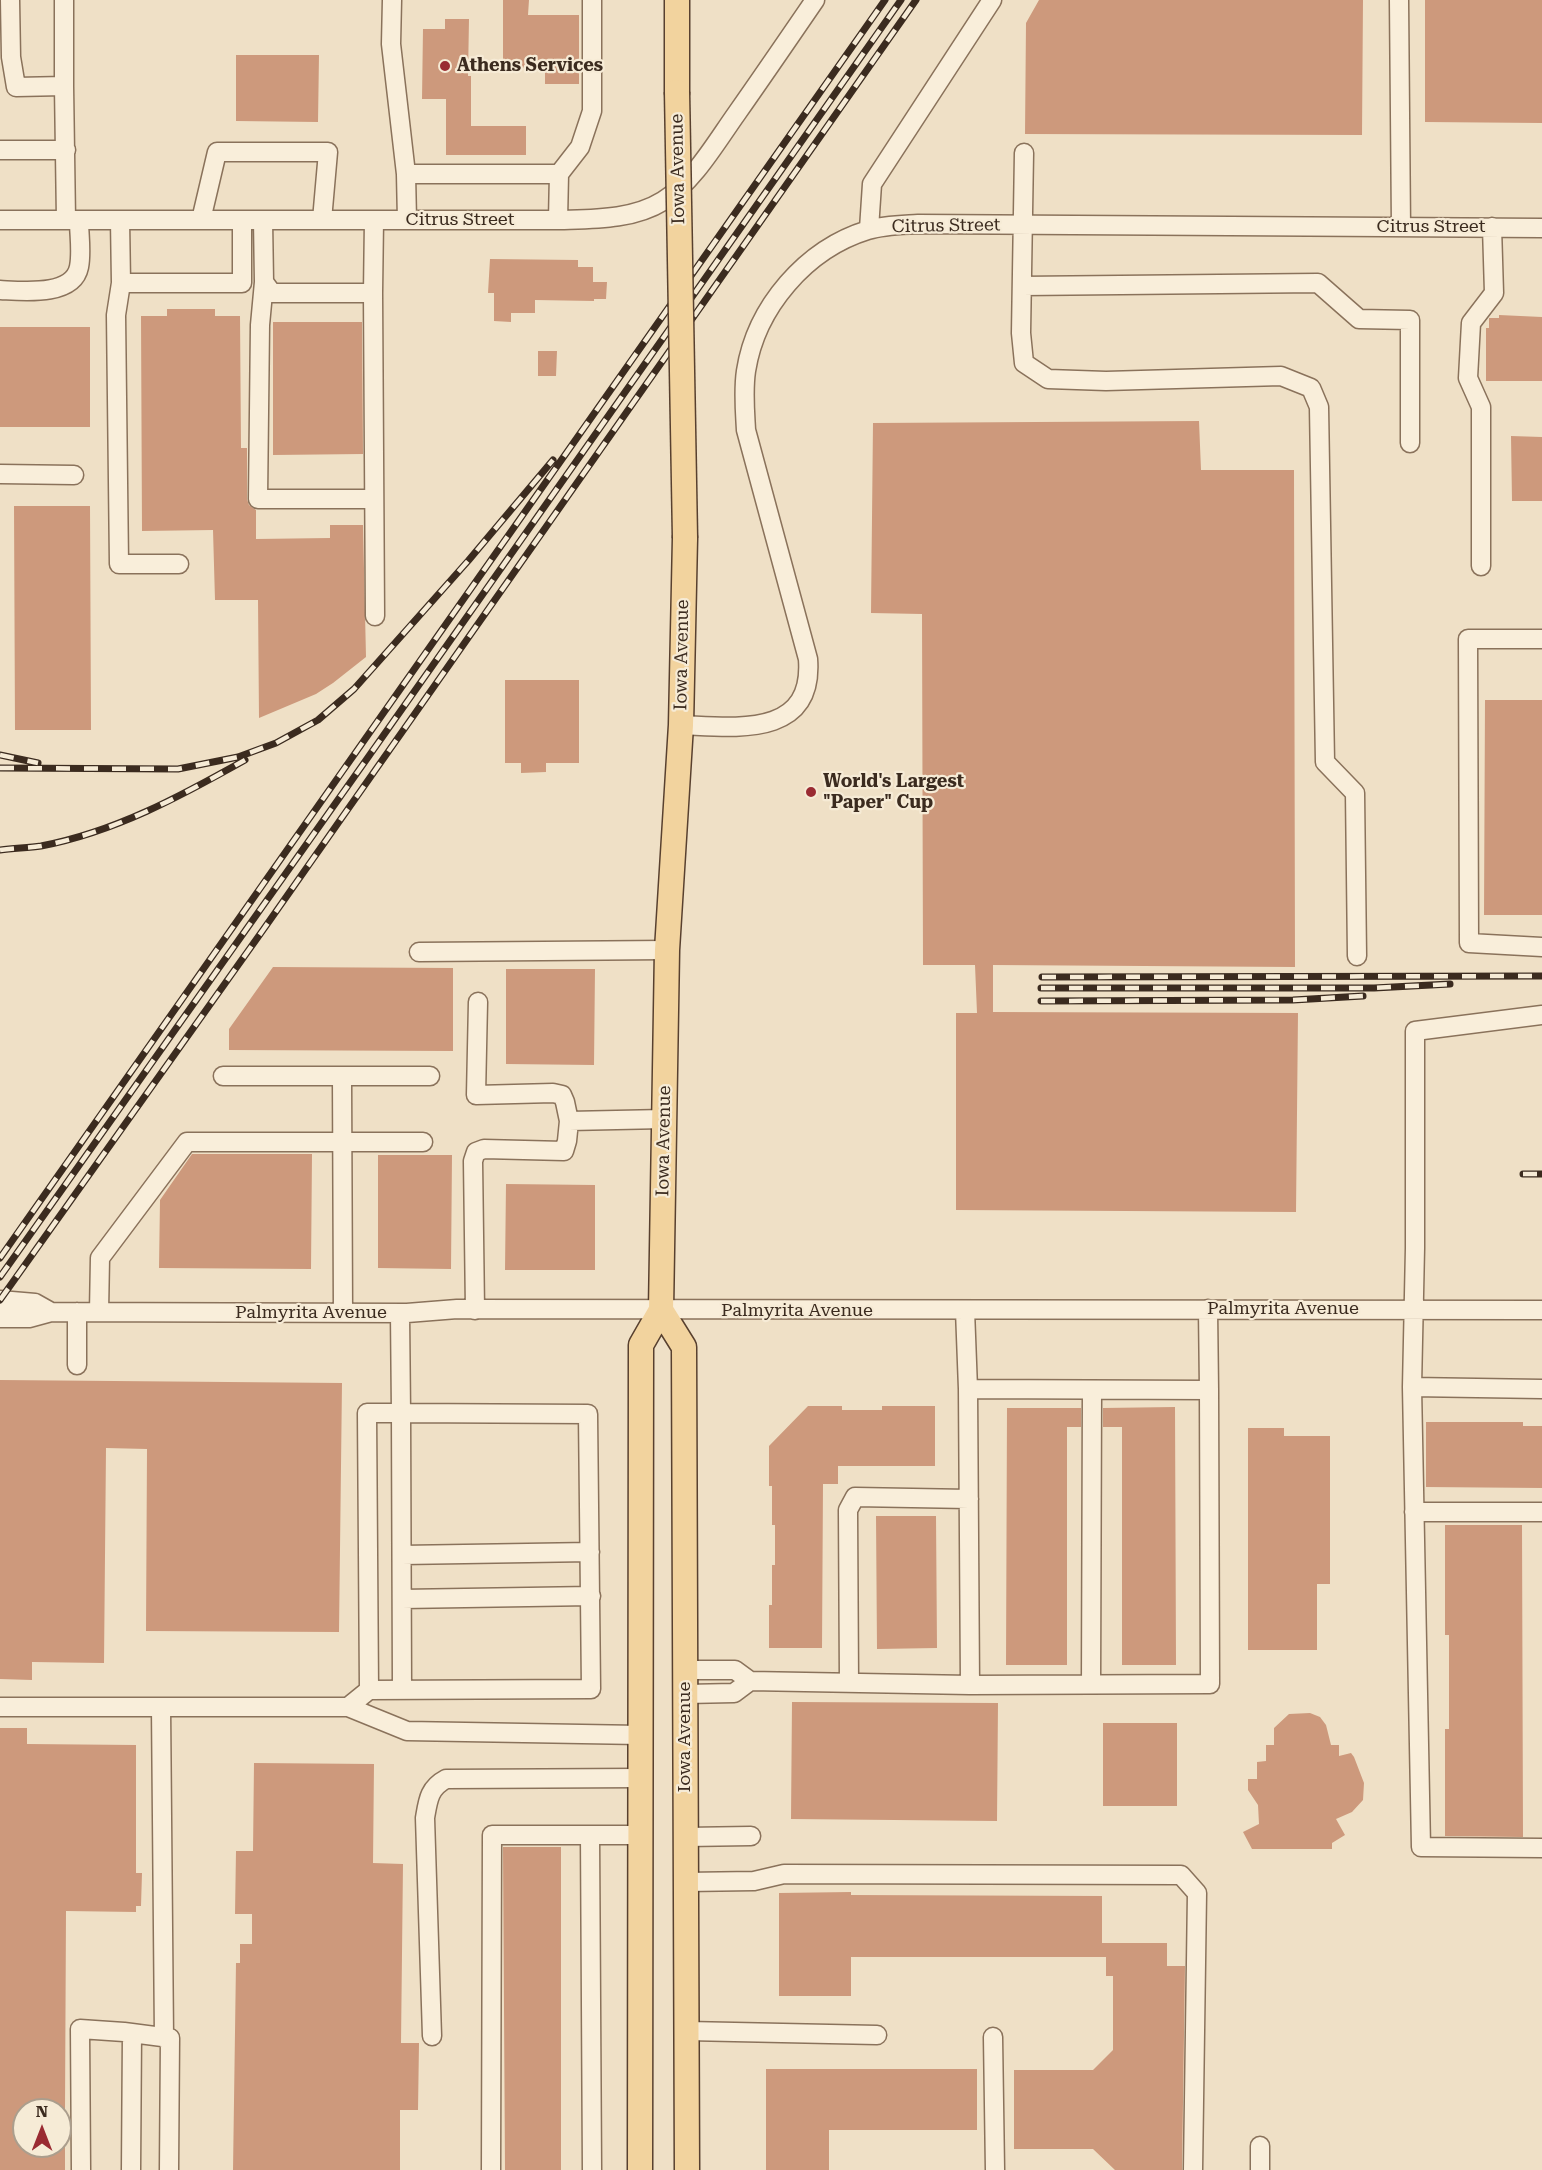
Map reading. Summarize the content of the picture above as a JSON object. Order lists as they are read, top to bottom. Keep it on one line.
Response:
{"streets":{"main road":["Iowa Avenue"],"street":["Citrus Street","Palmyrita Avenue"]},"crossings":[["Iowa Avenue","Citrus Street"],["Iowa Avenue","Palmyrita Avenue"]],"places":["Athens Services","World's Largest \"Paper\" Cup"],"north":"top"}
